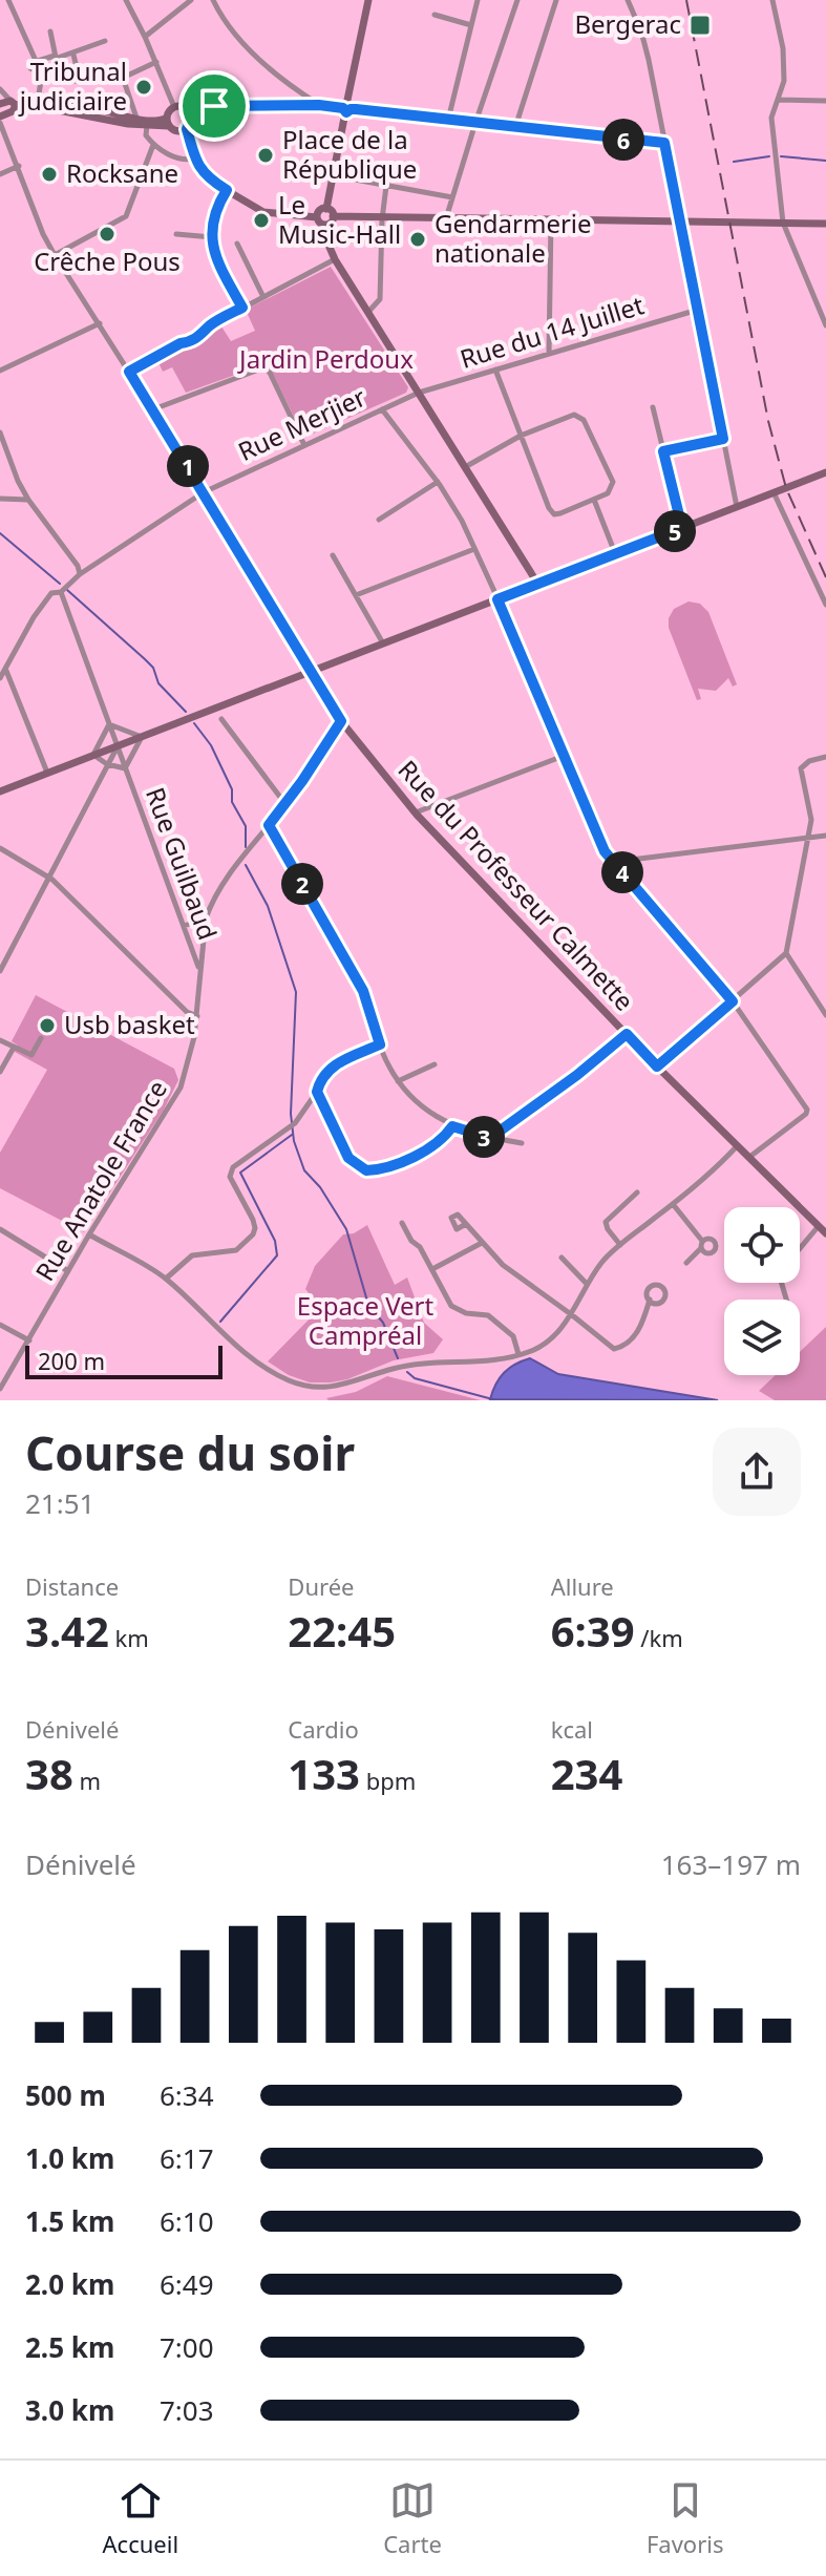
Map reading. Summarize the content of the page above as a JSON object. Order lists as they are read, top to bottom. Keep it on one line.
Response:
{"streets":{"main road":["Rue du Professeur Calmette"],"street":["Rue du 14 Juillet","Rue Merjier","Rue Guilbaud","Rue Anatole France"]},"crossings":[["Rue du 14 Juillet","Rue Merjier"],["Rue Merjier","Rue Guilbaud"],["Rue Guilbaud","Rue Anatole France"],["Rue du Professeur Calmette","Rue Anatole France"]],"parks":["Jardin Perdoux","Espace Vert Campréal"],"places":{"transit":["Bergerac"],"other":["Tribunal judiciaire","Place de la République","Rocksane","Le Music-Hall","Crêche Pous","Gendarmerie nationale","Usb basket"]},"scale_bar":"200 m","page":{"pins":["6","1","5","4","2","3"],"scale":"200 m","heading":["Course du soir","21:51"],"stats":[["Distance","3.42 km"],["Durée","22:45"],["Allure","6:39 /km"],["Dénivelé","38 m"],["Cardio","133 bpm"],["kcal","234"]],"chart":["Dénivelé","163–197 m"],"list":[{"name":"500 m","note":"6:34"},{"name":"1.0 km","note":"6:17"},{"name":"1.5 km","note":"6:10"},{"name":"2.0 km","note":"6:49"},{"name":"2.5 km","note":"7:00"},{"name":"3.0 km","note":"7:03"}],"tabs":["Accueil","Carte","Favoris"]}}
